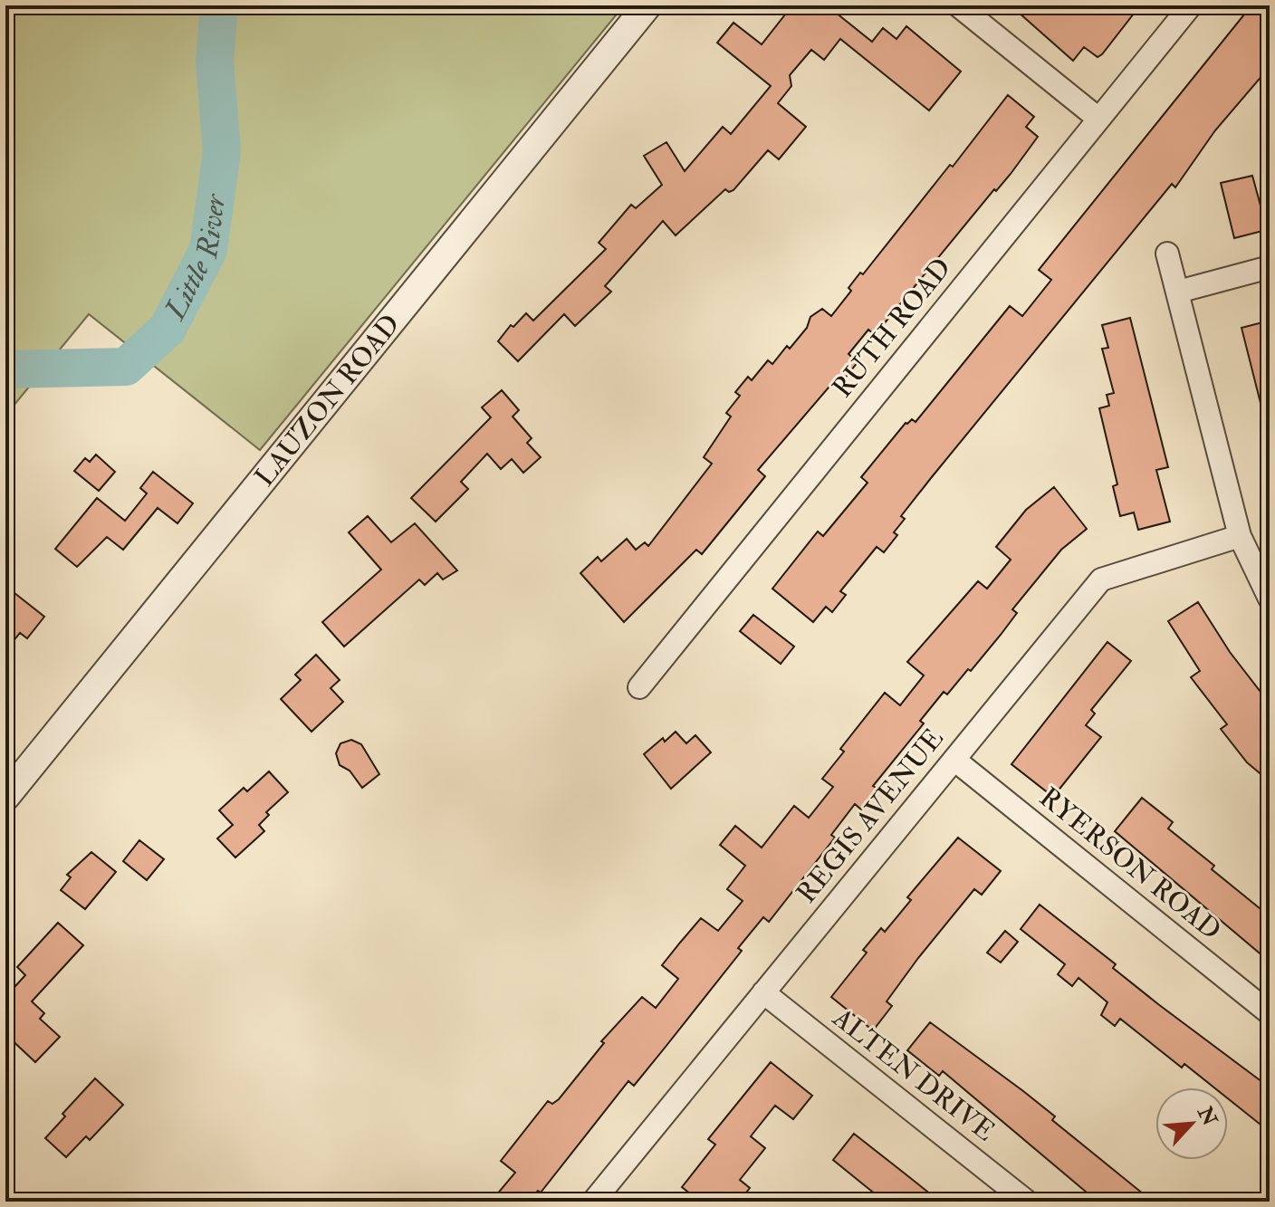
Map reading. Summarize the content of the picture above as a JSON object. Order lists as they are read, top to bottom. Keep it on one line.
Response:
{"streets":{"street":["RUTH ROAD","LAUZON ROAD","REGIS AVENUE","RYERSON ROAD","ALTEN DRIVE"]},"crossings":[["REGIS AVENUE","RYERSON ROAD"],["REGIS AVENUE","ALTEN DRIVE"]],"water":["Little River"],"north":"top right"}
